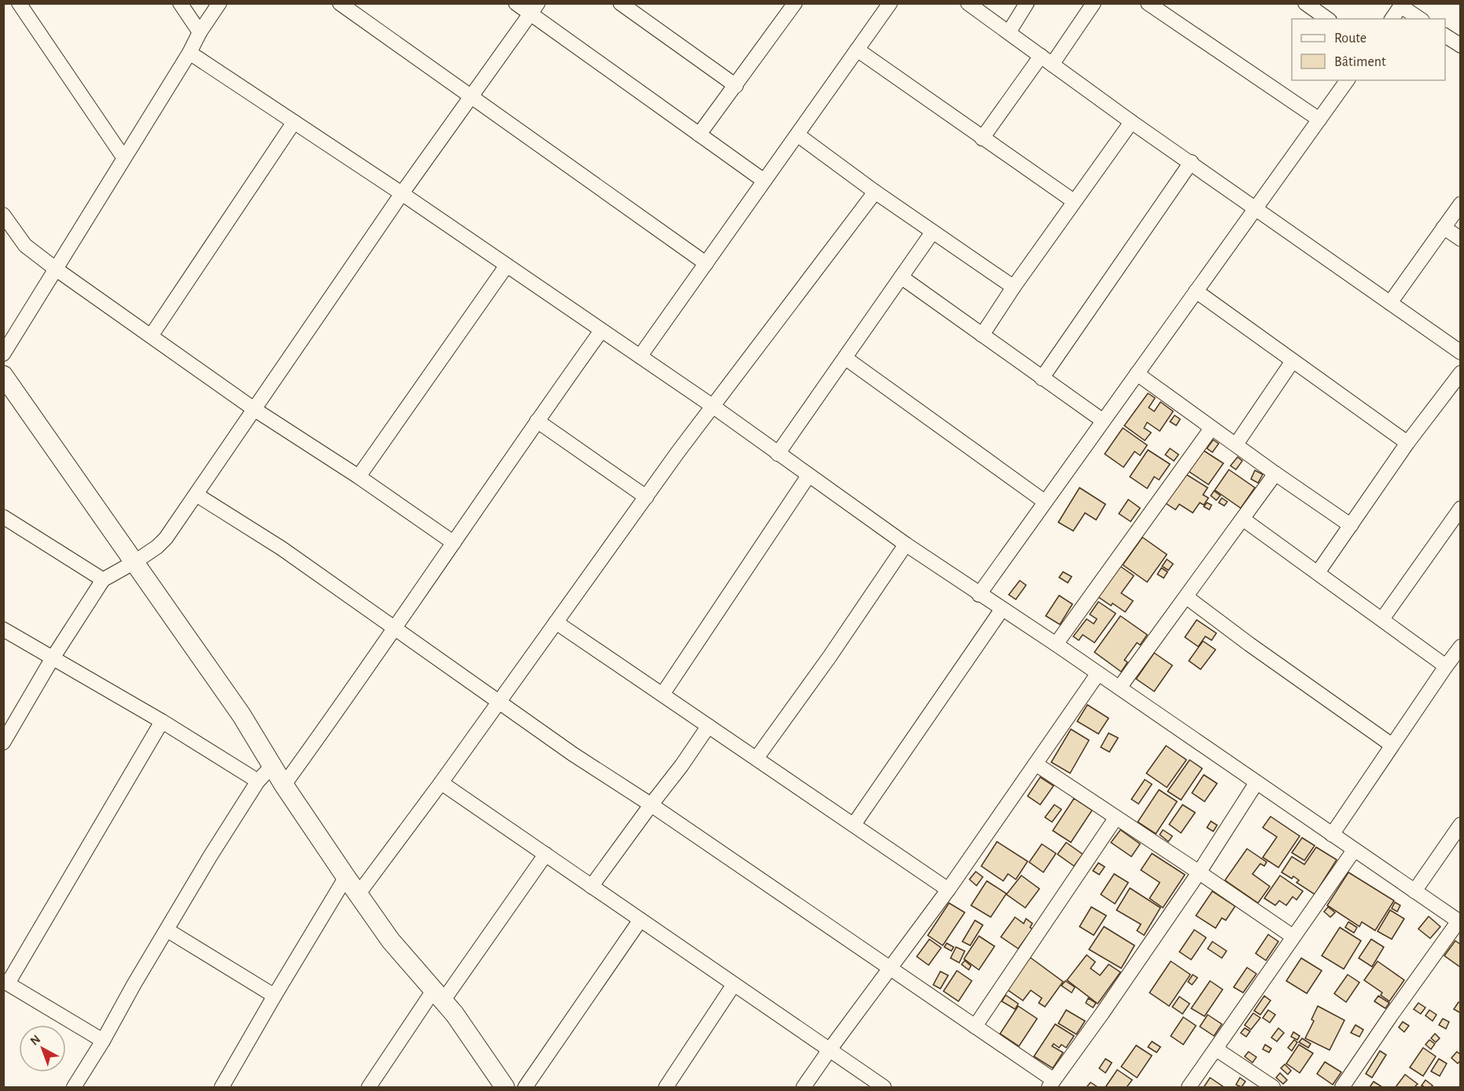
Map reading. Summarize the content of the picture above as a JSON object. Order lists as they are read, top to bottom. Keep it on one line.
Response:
{"legend":["Route","Bâtiment"],"north":"top left"}
